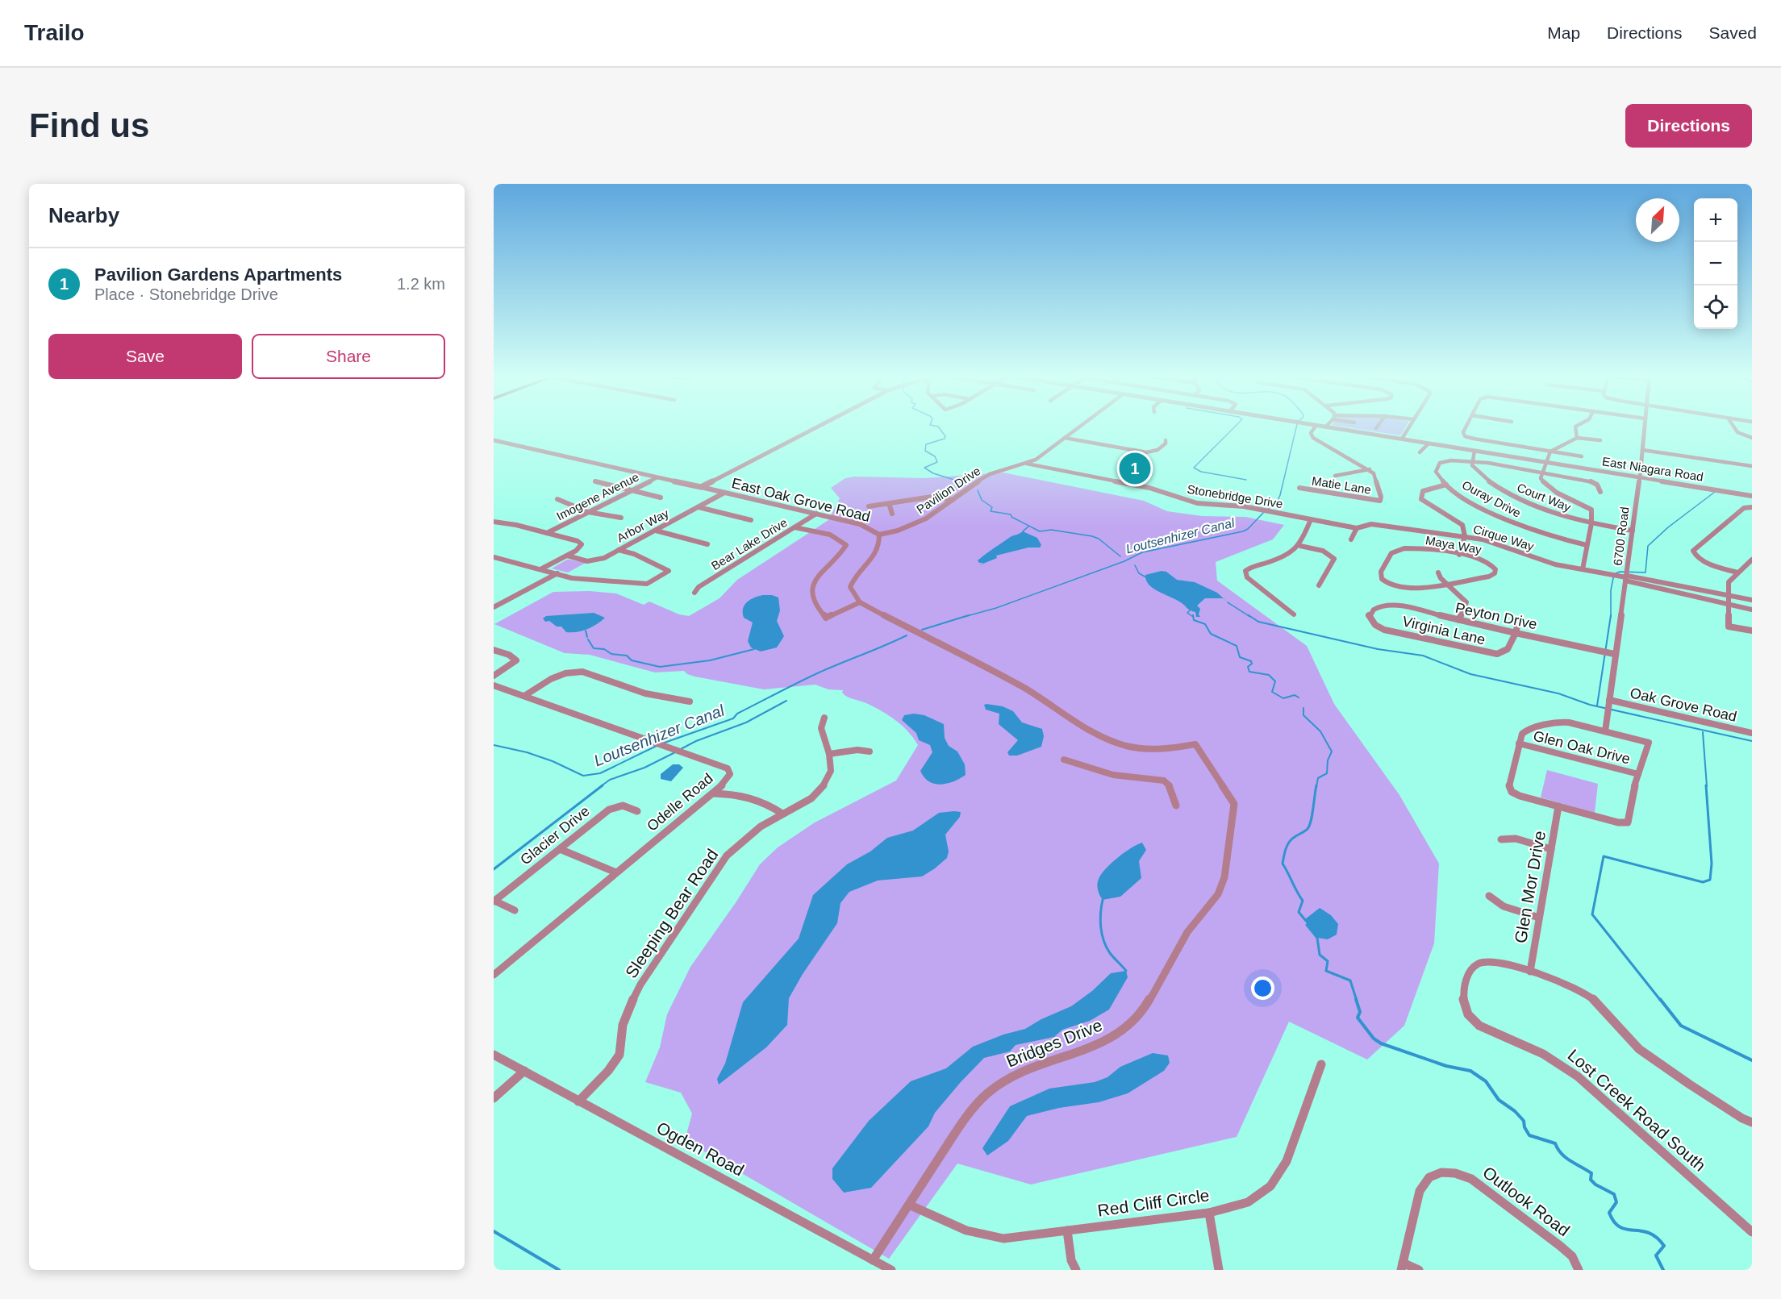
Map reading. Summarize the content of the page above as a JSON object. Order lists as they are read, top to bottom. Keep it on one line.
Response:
{"streets":{"street":["East Niagara Road","Matie Lane","Pavilion Drive","Imogene Avenue","Stonebridge Drive","Court Way","Ouray Drive","East Oak Grove Road","Arbor Way","6700 Road","Cirque Way","Bear Lake Drive","Maya Way","Peyton Drive","Virginia Lane","Oak Grove Road","Glen Oak Drive","Odelle Road","Glacier Drive","Glen Mor Drive","Sleeping Bear Road","Bridges Drive","Lost Creek Road South","Ogden Road","Outlook Road","Red Cliff Circle"]},"crossings":[["East Niagara Road","6700 Road"],["Pavilion Drive","Stonebridge Drive"],["Pavilion Drive","East Oak Grove Road"],["Imogene Avenue","East Oak Grove Road"],["Stonebridge Drive","Cirque Way"],["Court Way","Ouray Drive"],["Court Way","6700 Road"],["East Oak Grove Road","Arbor Way"],["East Oak Grove Road","Bear Lake Drive"],["East Oak Grove Road","Bridges Drive"],["6700 Road","Cirque Way"],["6700 Road","Peyton Drive"],["6700 Road","Oak Grove Road"],["Peyton Drive","Virginia Lane"],["Glen Mor Drive","Lost Creek Road South"],["Sleeping Bear Road","Ogden Road"],["Bridges Drive","Ogden Road"],["Bridges Drive","Red Cliff Circle"]],"water":["Loutsenhizer Canal"],"north":"top right","page":{"header":"Trailo","nav":["Map","Directions","Saved"],"buttons":["Directions",["Save","Share"]],"title":"Find us","heading":"Nearby","map_buttons":["+","−"],"list":[{"mark":"1","name":"Pavilion Gardens Apartments","note":"Place · Stonebridge Drive","value":"1.2 km"}],"pins":"1"}}
